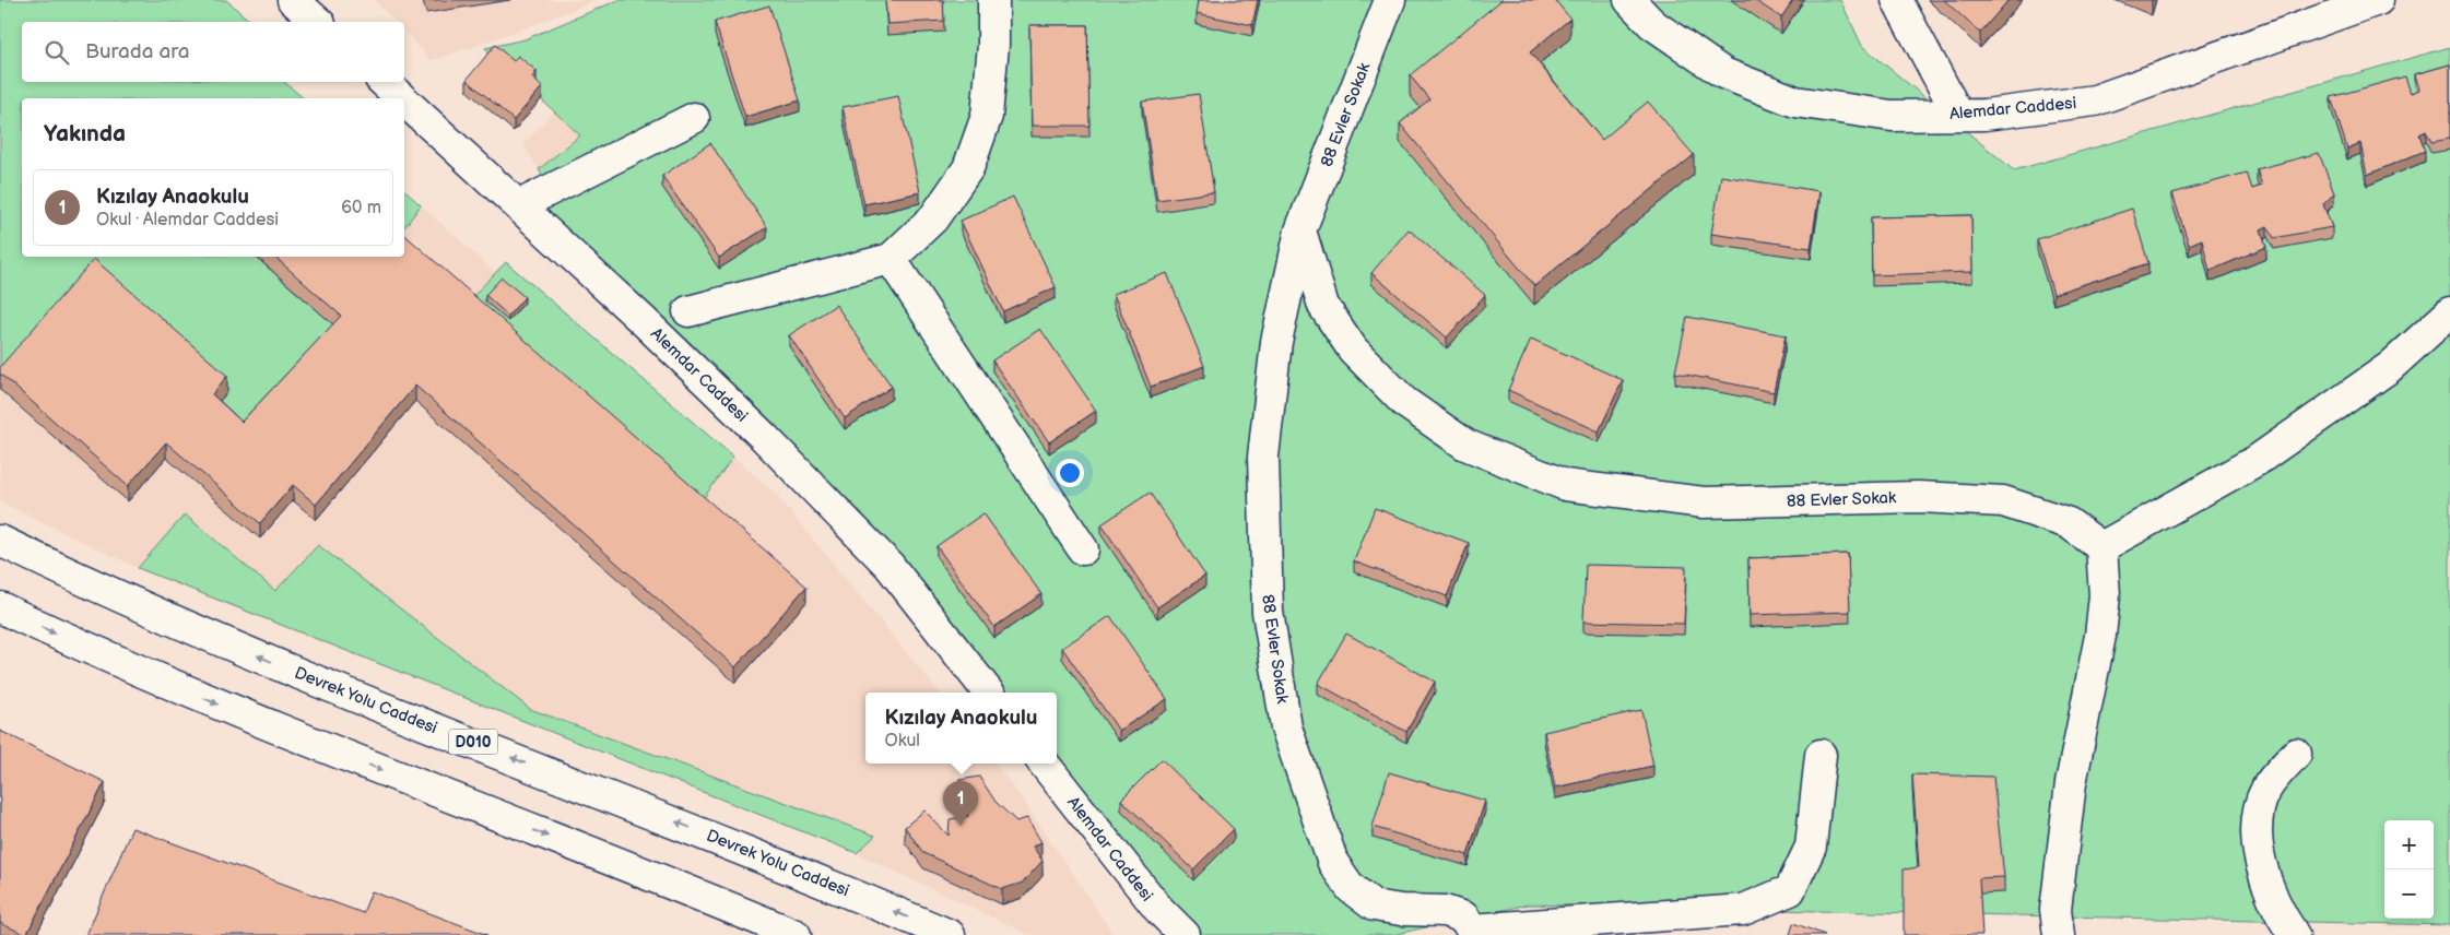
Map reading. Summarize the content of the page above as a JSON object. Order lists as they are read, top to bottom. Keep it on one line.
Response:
{"streets":{"main road":["Alemdar Caddesi","88 Evler Sokak","Devrek Yolu Caddesi","D010"]},"page":{"search":"Burada ara","heading":"Yakında","list":[{"mark":"1","name":"Kızılay Anaokulu","note":"Okul · Alemdar Caddesi","value":"60 m"}],"popup":["Kızılay Anaokulu","Okul"],"pins":"1","map_buttons":["+","−"]}}
